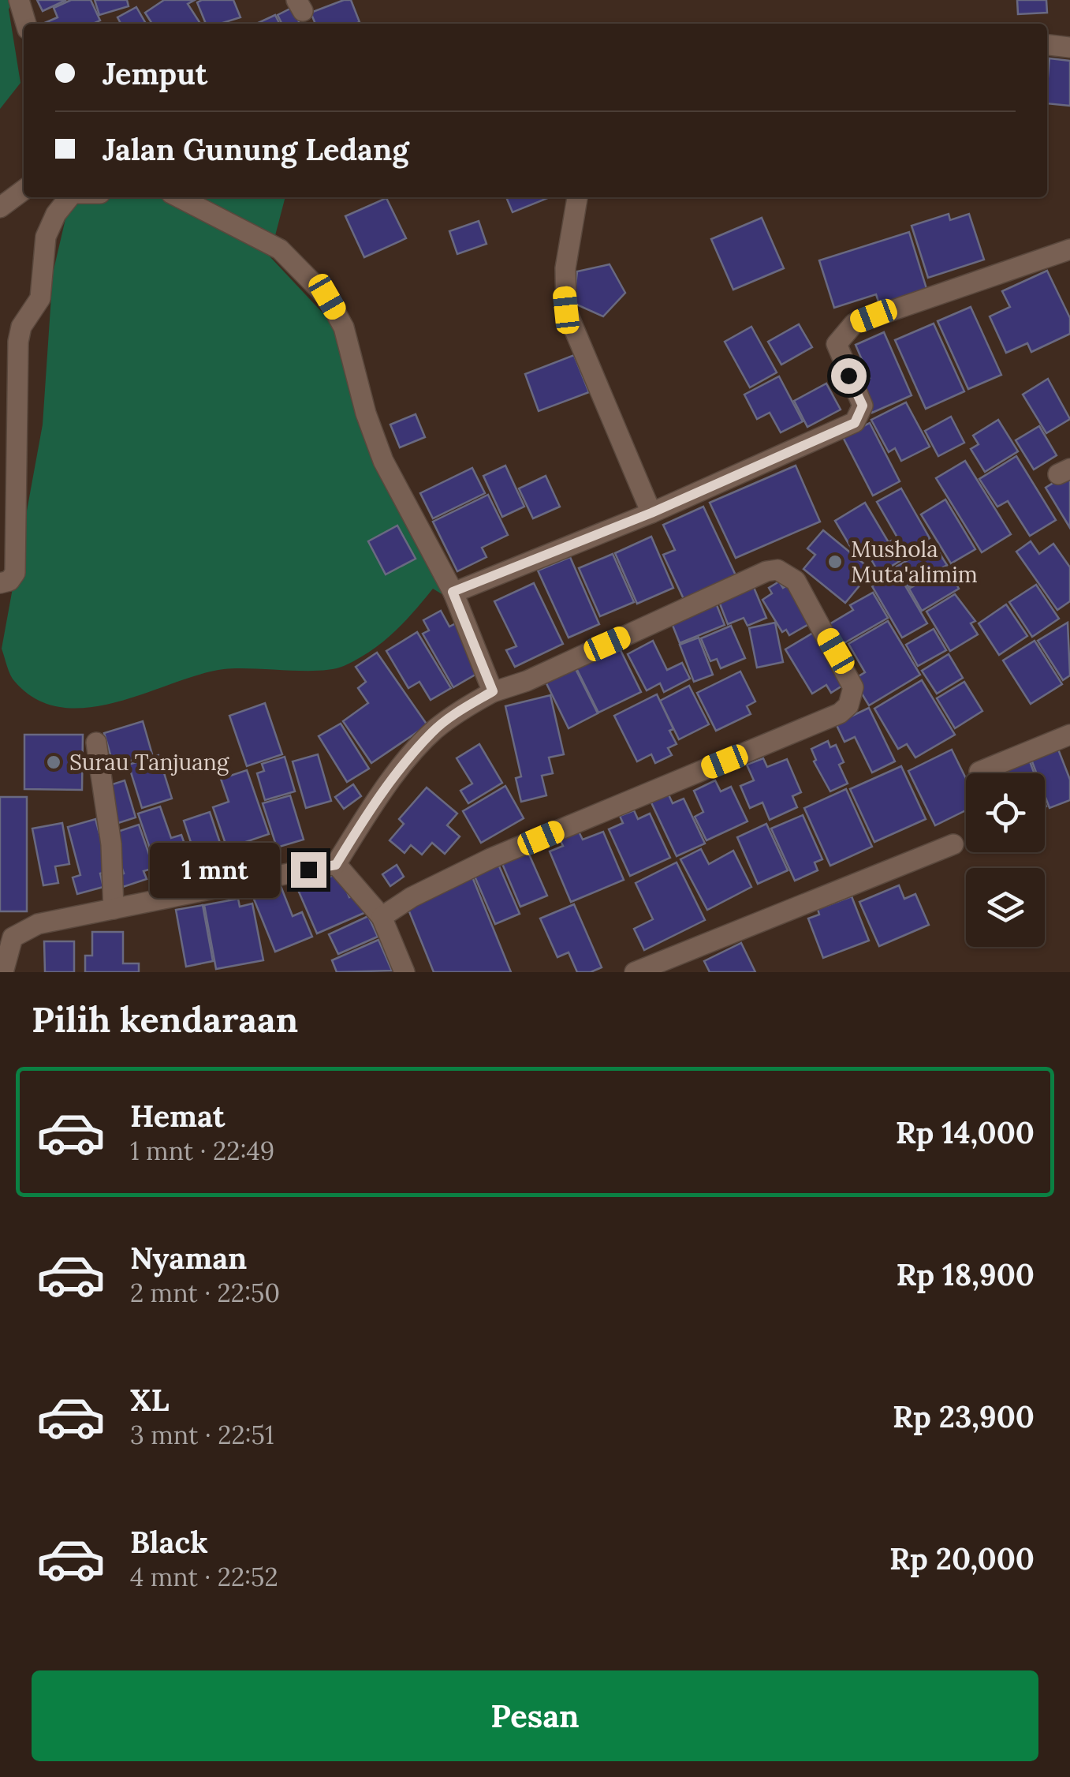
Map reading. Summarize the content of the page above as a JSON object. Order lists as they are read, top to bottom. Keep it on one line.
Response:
{"places":["Mushola Muta'alimim","Surau Tanjuang"],"page":{"banner":["Jemput","Jalan Gunung Ledang"],"bubble":"1 mnt","heading":"Pilih kendaraan","list":[{"name":"Hemat","note":"1 mnt · 22:49","value":"Rp 14,000"},{"name":"Nyaman","note":"2 mnt · 22:50","value":"Rp 18,900"},{"name":"XL","note":"3 mnt · 22:51","value":"Rp 23,900"},{"name":"Black","note":"4 mnt · 22:52","value":"Rp 20,000"}],"buttons":"Pesan"}}
